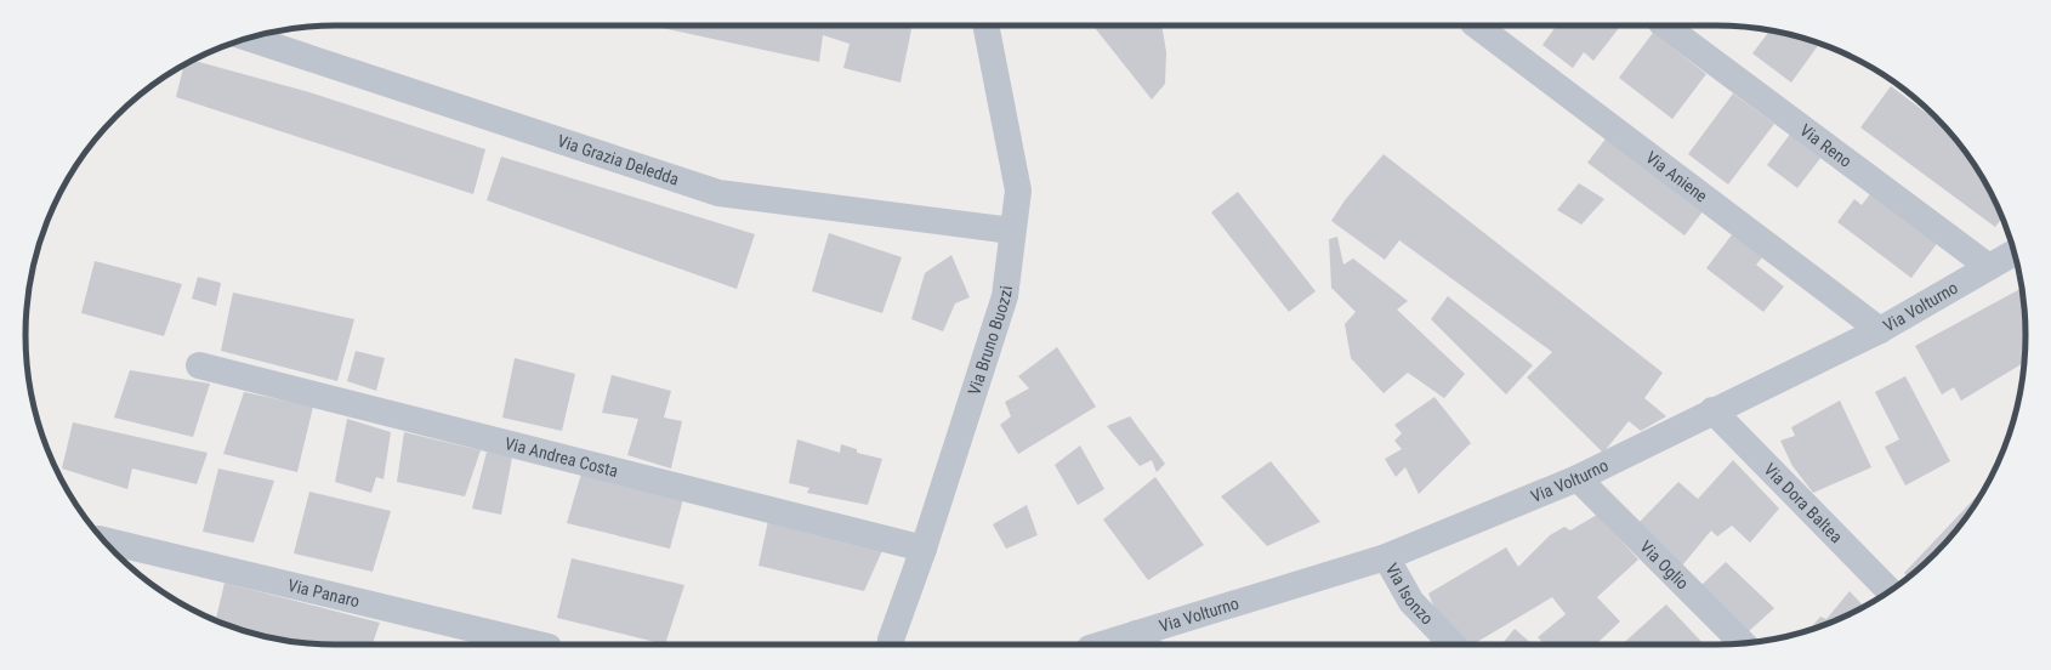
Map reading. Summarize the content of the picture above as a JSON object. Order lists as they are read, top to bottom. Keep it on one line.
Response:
{"streets":{"street":["Via Reno","Via Grazia Deledda","Via Aniene","Via Volturno","Via Bruno Buozzi","Via Andrea Costa","Via Dora Baltea","Via Oglio","Via Isonzo","Via Panaro"]},"crossings":[["Via Reno","Via Volturno"],["Via Grazia Deledda","Via Bruno Buozzi"],["Via Aniene","Via Volturno"],["Via Volturno","Via Dora Baltea"],["Via Volturno","Via Oglio"],["Via Volturno","Via Isonzo"],["Via Bruno Buozzi","Via Andrea Costa"]]}
